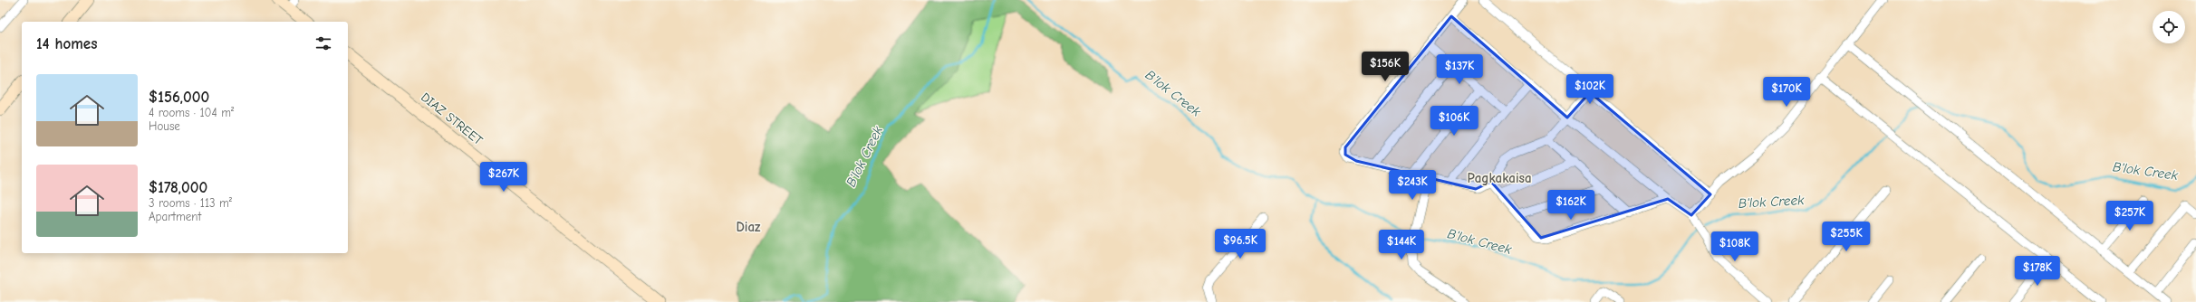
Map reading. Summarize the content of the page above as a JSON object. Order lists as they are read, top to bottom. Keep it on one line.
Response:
{"streets":{"main road":["DIAZ STREET"]},"districts":["Pagkakaisa","Diaz"],"water":["B'lok Creek"],"page":{"heading":"14 homes","price":["$156K","$137K","$102K","$170K","$106K","$267K","$243K","$162K","$257K","$255K","$96.5K","$144K","$108K","$178K"],"list":[{"name":"$156,000","note":"4 rooms · 104 m² · House"},{"name":"$178,000","note":"3 rooms · 113 m² · Apartment"}]}}
